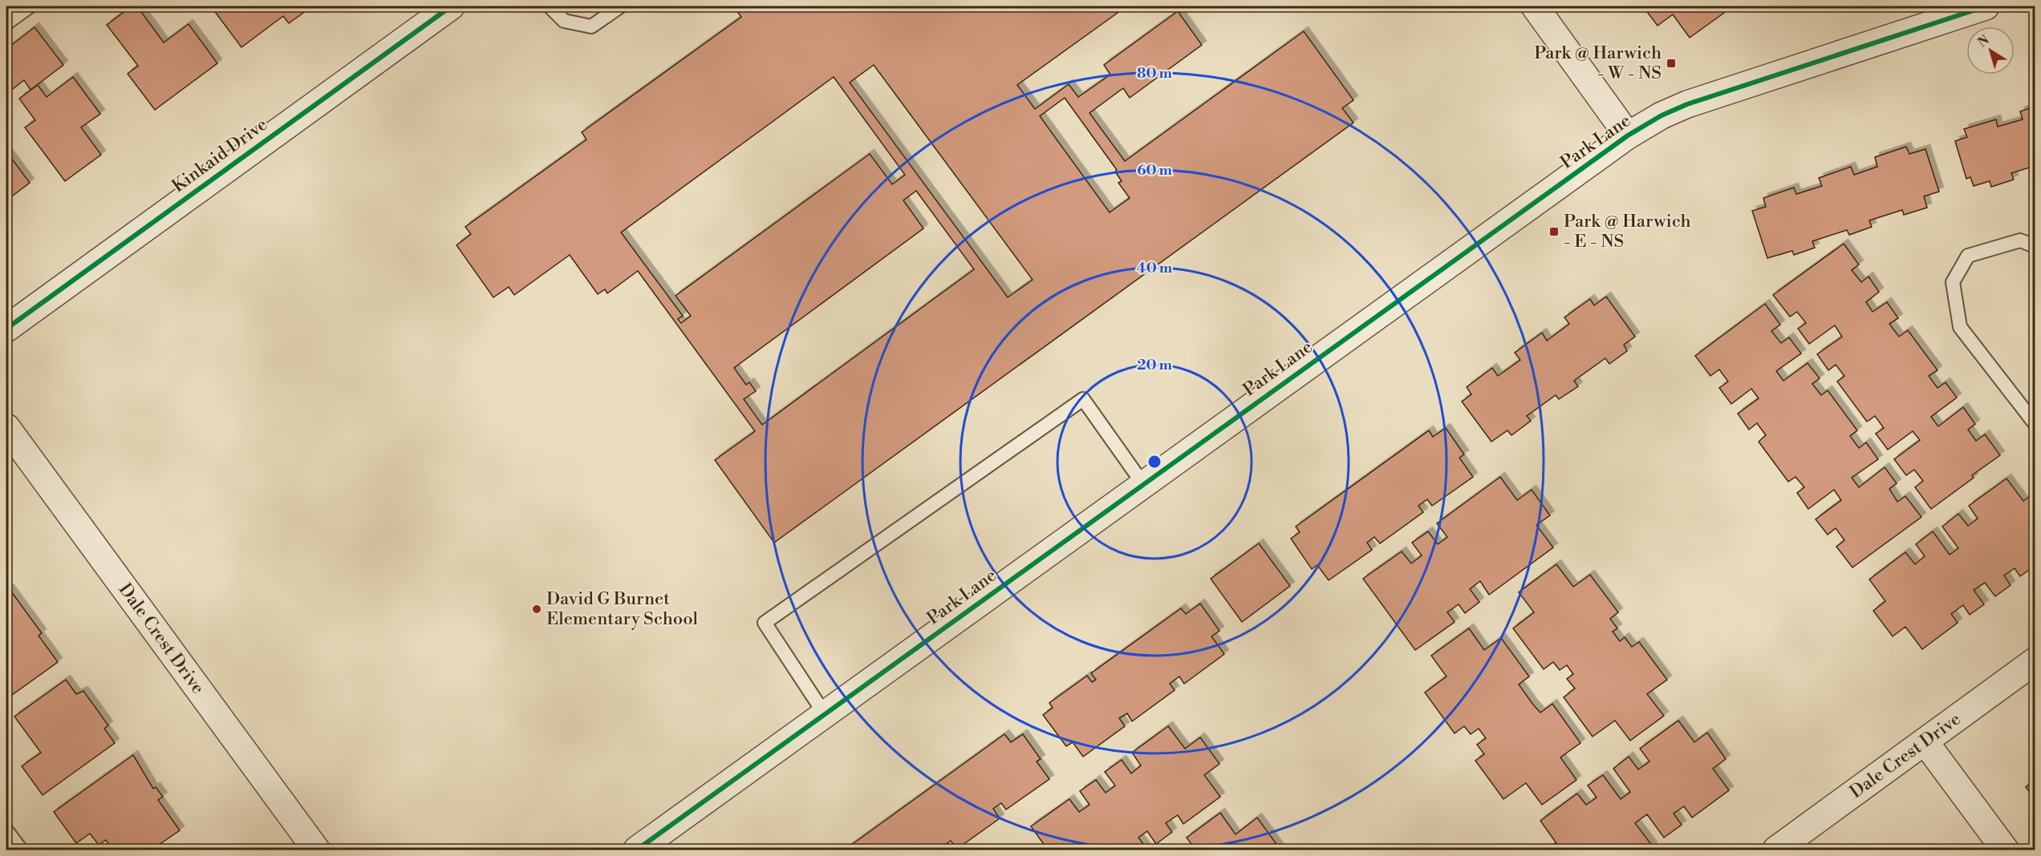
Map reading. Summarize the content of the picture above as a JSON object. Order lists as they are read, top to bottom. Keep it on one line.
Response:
{"streets":{"street":["Park Lane","Kinkaid Drive","Dale Crest Drive"]},"places":{"transit":["Park @ Harwich - W - NS","Park @ Harwich - E - NS"],"other":["David G Burnet Elementary School"]},"north":"top left","rings":["80 m","60 m","40 m","20 m"]}
